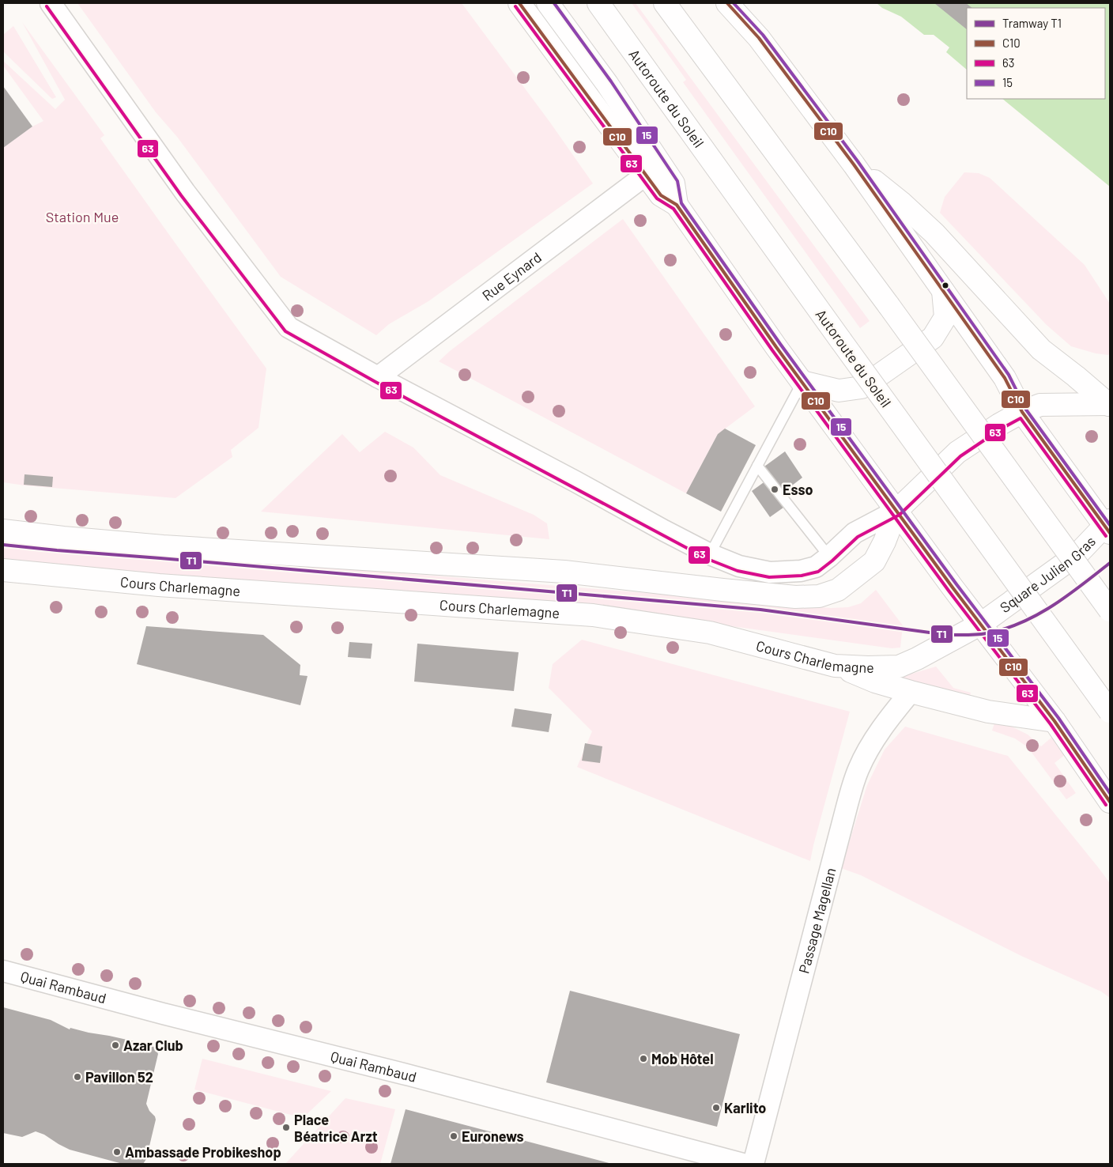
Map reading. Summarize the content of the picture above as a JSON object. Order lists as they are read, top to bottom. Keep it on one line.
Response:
{"streets":{"main road":["Autoroute du Soleil","Square Julien Gras","Cours Charlemagne"],"street":["Rue Eynard","Passage Magellan","Quai Rambaud"]},"crossings":[["Square Julien Gras","Cours Charlemagne"]],"parks":["Station Mue"],"places":["Esso","Azar Club","Mob Hôtel","Pavillon 52","Karlito","Place Béatrice Arzt","Euronews","Ambassade Probikeshop"],"lines":["transit line C10","transit line 15","transit line 63","tram line T1"],"legend":["Tramway T1","C10","63","15"]}
